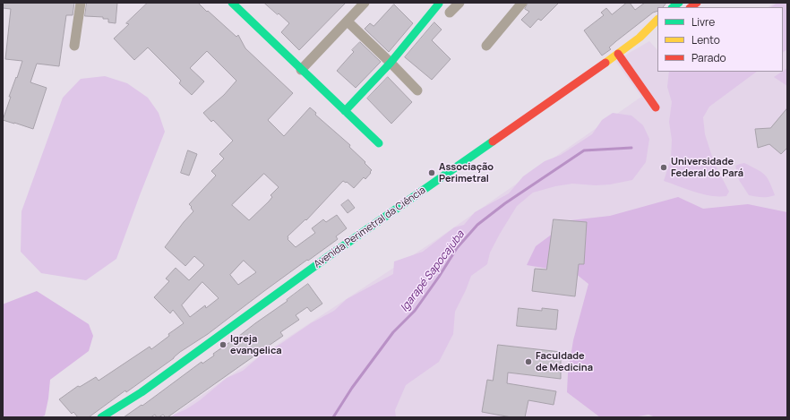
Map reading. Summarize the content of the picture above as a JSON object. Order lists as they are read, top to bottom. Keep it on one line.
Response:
{"streets":{"main road":["Avenida Perimetral da Ciência"]},"water":["Igarapé Sapocajuba"],"places":["Universidade Federal do Pará","Associação Perimetral","Igreja evangelica","Faculdade de Medicina"],"legend":["Livre","Lento","Parado"]}
